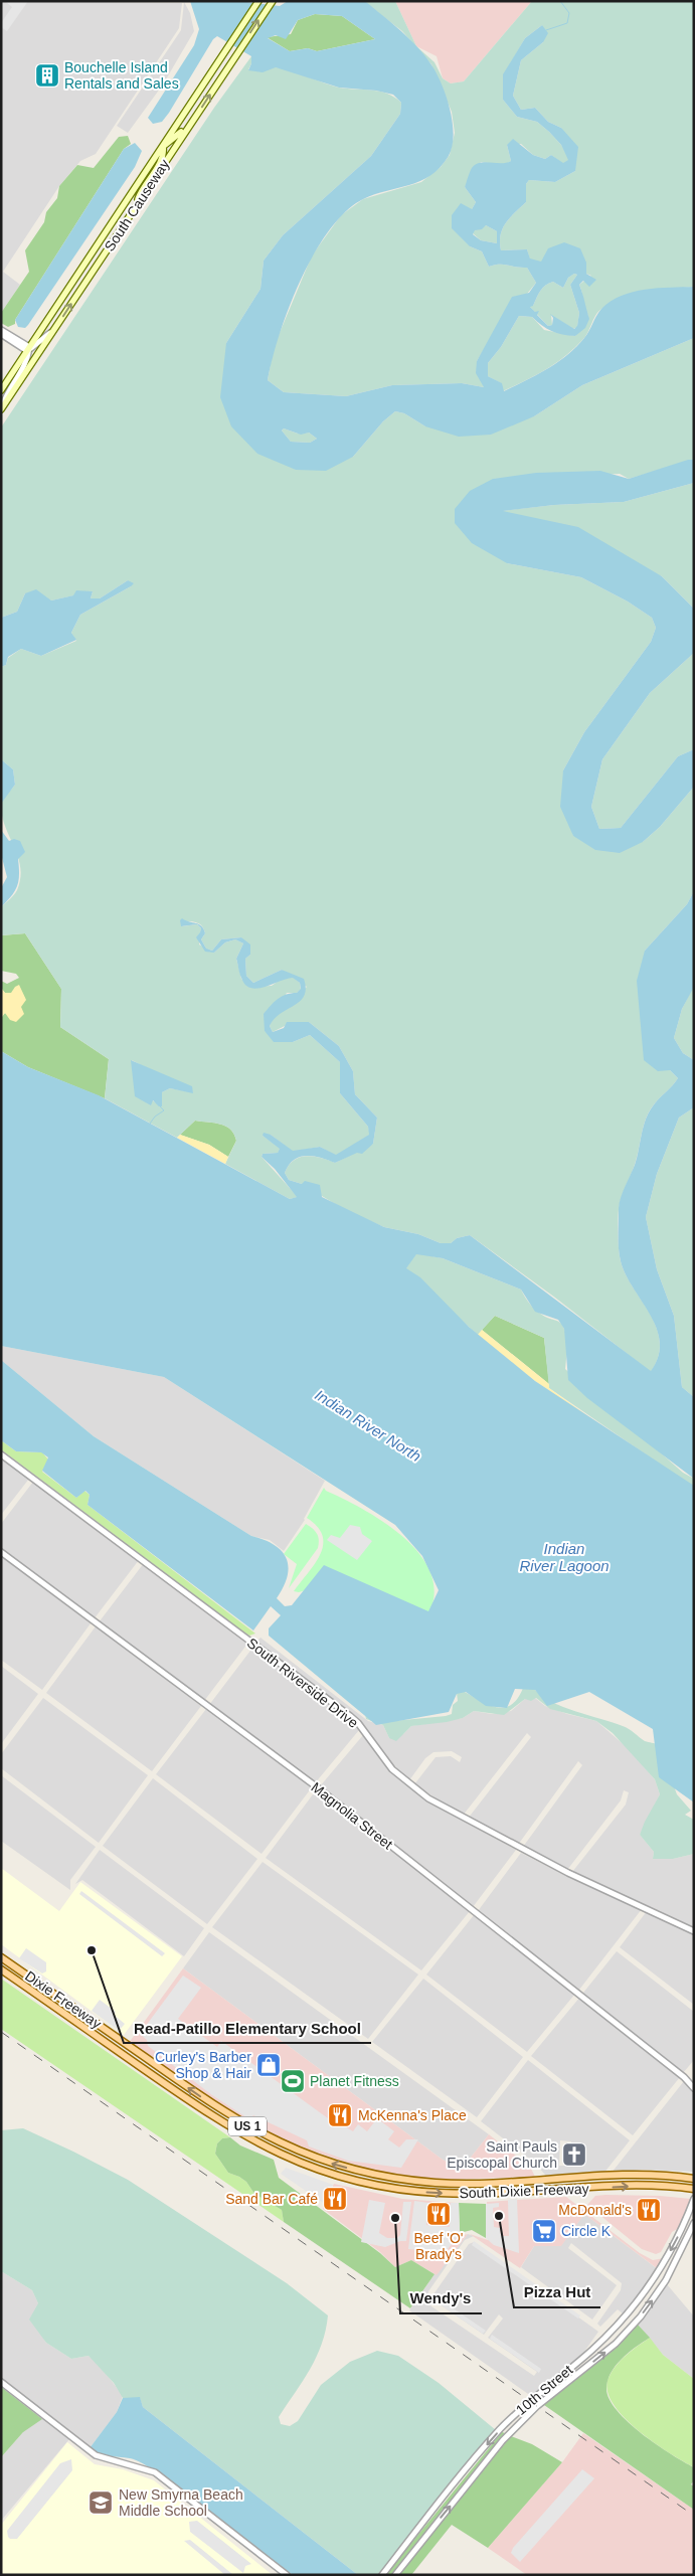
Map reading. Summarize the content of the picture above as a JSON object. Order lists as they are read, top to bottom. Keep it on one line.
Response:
{"streets":{"main road":["South Causeway","Dixie Freeway","US 1","South Dixie Freeway"],"street":["South Riverside Drive","Magnolia Street","10th Street"]},"crossings":[["Dixie Freeway","South Dixie Freeway"]],"water":["Indian River North","Indian River Lagoon"],"places":{"building":["Bouchelle Island Rentals and Sales"],"other":["Read-Patillo Elementary School","Pizza Hut","Wendy's"],"shop":["Curley's Barber Shop & Hair"],"sports":["Planet Fitness"],"restaurant":["McKenna's Place","Sand Bar Café","McDonald's","Beef 'O' Brady's"],"church":["Saint Pauls Episcopal Church"],"supermarket":["Circle K"],"school or university":["New Smyrna Beach Middle School"]}}
